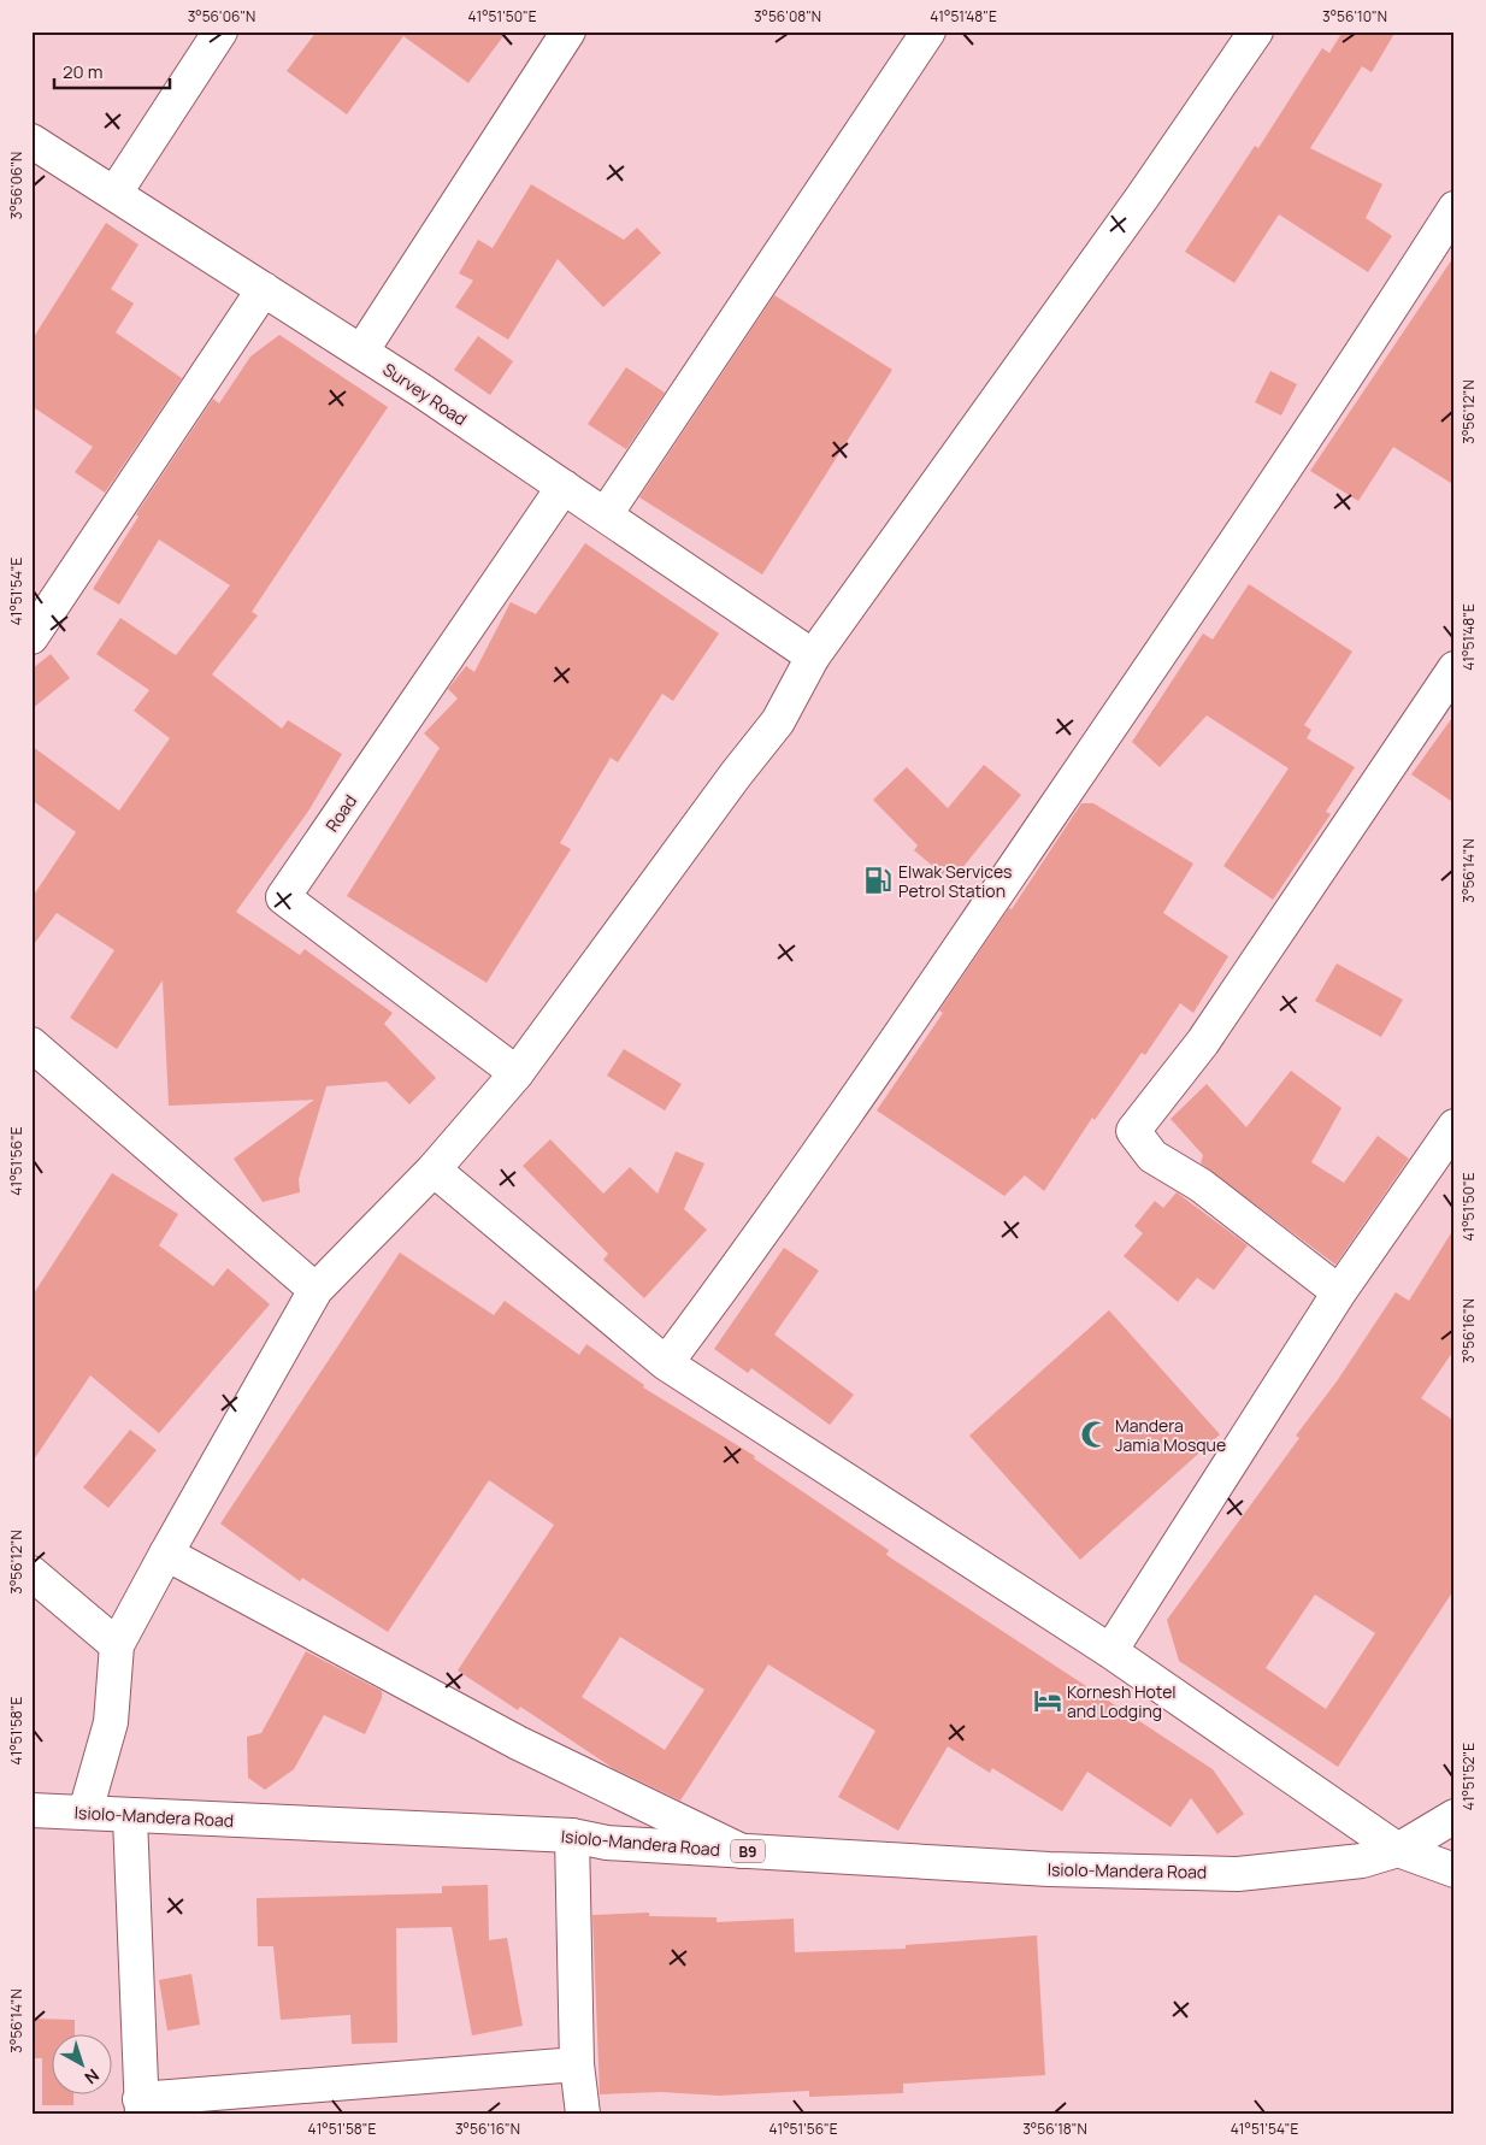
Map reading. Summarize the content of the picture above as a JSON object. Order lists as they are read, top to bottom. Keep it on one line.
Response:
{"streets":{"main road":["Survey Road","Road","Isiolo-Mandera Road","B9"]},"crossings":[["Survey Road","Road"]],"places":{"fuel station":["Elwak Services Petrol Station"],"mosque":["Mandera Jamia Mosque"],"hotel":["Kornesh Hotel and Lodging"]},"scale_bar":"20 m","north":"bottom right","coordinates":["3°56'06\"N","41°51'50\"E","3°56'08\"N","41°51'48\"E","3°56'10\"N","3°56'12\"N","41°51'54\"E","3°56'14\"N","41°51'56\"E","3°56'16\"N","41°51'58\"E","41°51'52\"E","3°56'18\"N"]}
